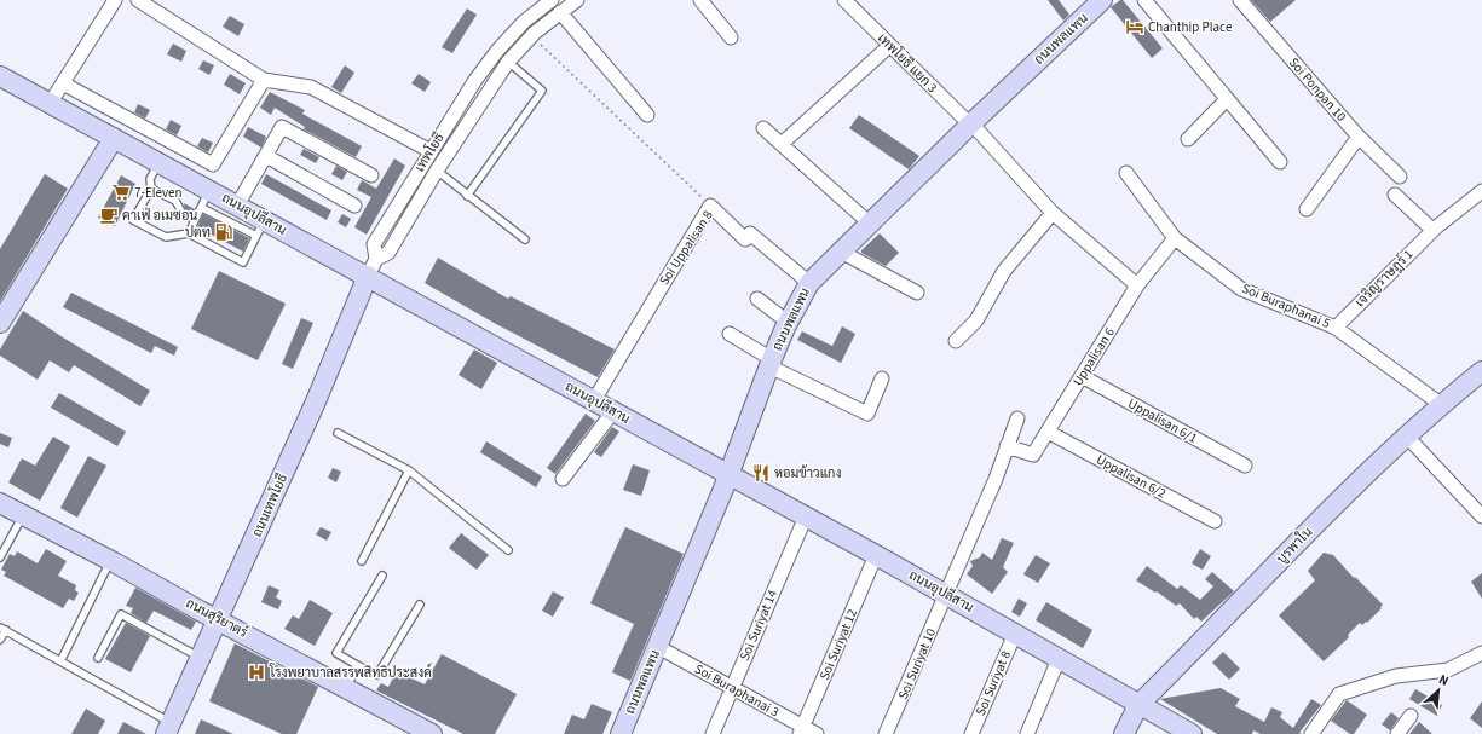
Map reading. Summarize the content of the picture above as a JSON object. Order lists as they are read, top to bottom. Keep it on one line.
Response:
{"streets":{"street":["ถนนพลแพน","เทพโยธี แยก 3","Soi Ponpan 10","เทพโยธี","ถนนอุปลีสาน","Soi Uppalisan 8","เจริญราษฎร์ 1","Soi Buraphanai 5","Uppalisan 6","Uppalisan 6/1","Uppalisan 6/2","ถนนเทพโยธี","บูรพาใน","ถนนสุริยาตร์","Soi Suriyat 14","Soi Suriyat 12","Soi Suriyat 10","Soi Suriyat 8","Soi Buraphanai 3"]},"crossings":[["ถนนพลแพน","เทพโยธี แยก 3"],["ถนนพลแพน","ถนนอุปลีสาน"],["ถนนพลแพน","Soi Uppalisan 8"],["ถนนพลแพน","Soi Buraphanai 3"],["เทพโยธี แยก 3","Uppalisan 6"],["เทพโยธี","ถนนอุปลีสาน"],["เทพโยธี","ถนนเทพโยธี"],["ถนนอุปลีสาน","Soi Uppalisan 8"],["ถนนอุปลีสาน","ถนนเทพโยธี"],["ถนนอุปลีสาน","บูรพาใน"],["ถนนอุปลีสาน","Soi Suriyat 14"],["ถนนอุปลีสาน","Soi Suriyat 12"],["ถนนอุปลีสาน","Soi Suriyat 10"],["ถนนอุปลีสาน","Soi Suriyat 8"],["เจริญราษฎร์ 1","Soi Buraphanai 5"],["Soi Buraphanai 5","Uppalisan 6"],["Soi Buraphanai 5","บูรพาใน"],["Uppalisan 6","Uppalisan 6/1"],["Uppalisan 6","Uppalisan 6/2"],["ถนนเทพโยธี","ถนนสุริยาตร์"],["Soi Suriyat 14","Soi Buraphanai 3"],["Soi Suriyat 12","Soi Buraphanai 3"]],"places":{"hotel":["Chanthip Place"],"supermarket":["7-Eleven"],"cafe":["คาเฟ่ อเมซอน"],"fuel station":["ปตท"],"restaurant":["หอมข้าวแกง"],"hospital":["โรงพยาบาลสรรพสิทธิประสงค์"]},"north":"top right"}
